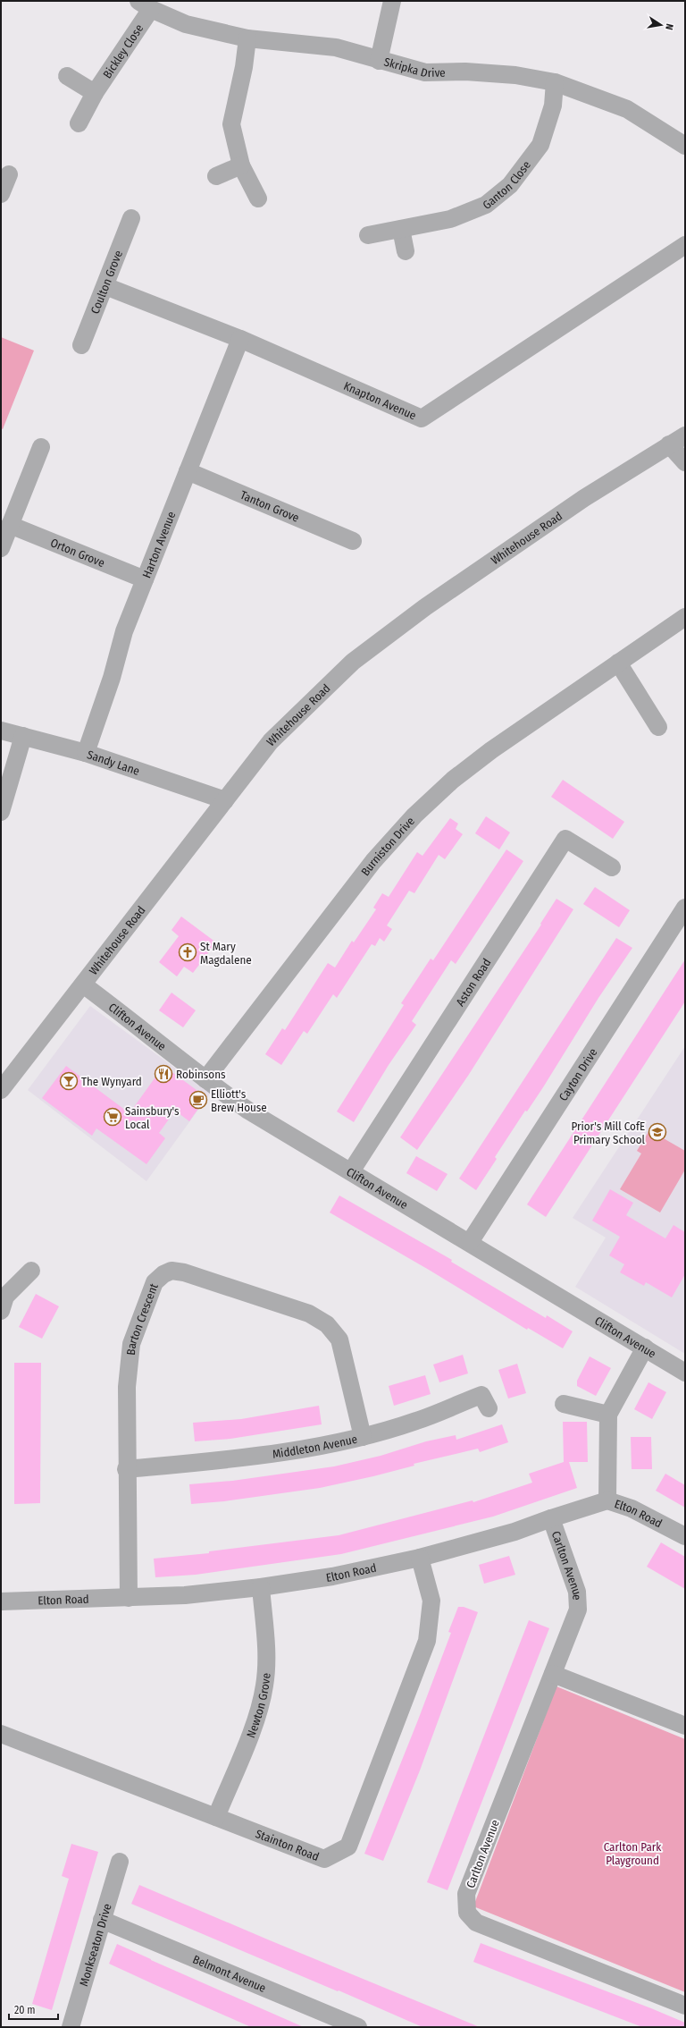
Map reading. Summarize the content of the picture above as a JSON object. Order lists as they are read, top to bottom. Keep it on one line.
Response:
{"streets":{"street":["Bickley Close","Skripka Drive","Ganton Close","Coulton Grove","Knapton Avenue","Tanton Grove","Whitehouse Road","Harton Avenue","Orton Grove","Sandy Lane","Burniston Drive","Aston Road","Clifton Avenue","Cayton Drive","Barton Crescent","Middleton Avenue","Elton Road","Carlton Avenue","Newton Grove","Stainton Road","Monkseaton Drive","Belmont Avenue"]},"crossings":[["Bickley Close","Skripka Drive"],["Skripka Drive","Ganton Close"],["Coulton Grove","Knapton Avenue"],["Knapton Avenue","Harton Avenue"],["Tanton Grove","Harton Avenue"],["Whitehouse Road","Sandy Lane"],["Whitehouse Road","Clifton Avenue"],["Harton Avenue","Orton Grove"],["Harton Avenue","Sandy Lane"],["Burniston Drive","Clifton Avenue"],["Aston Road","Clifton Avenue"],["Clifton Avenue","Cayton Drive"],["Barton Crescent","Middleton Avenue"],["Barton Crescent","Elton Road"],["Elton Road","Carlton Avenue"],["Elton Road","Newton Grove"],["Elton Road","Stainton Road"],["Newton Grove","Stainton Road"],["Monkseaton Drive","Belmont Avenue"]],"parks":["Carlton Park Playground"],"places":{"church":["St Mary Magdalene"],"restaurant":["Robinsons"],"bar":["The Wynyard"],"cafe":["Elliott's Brew House"],"supermarket":["Sainsbury's Local"],"school or university":["Prior's Mill CofE Primary School"]},"scale_bar":"20 m","north":"right"}
